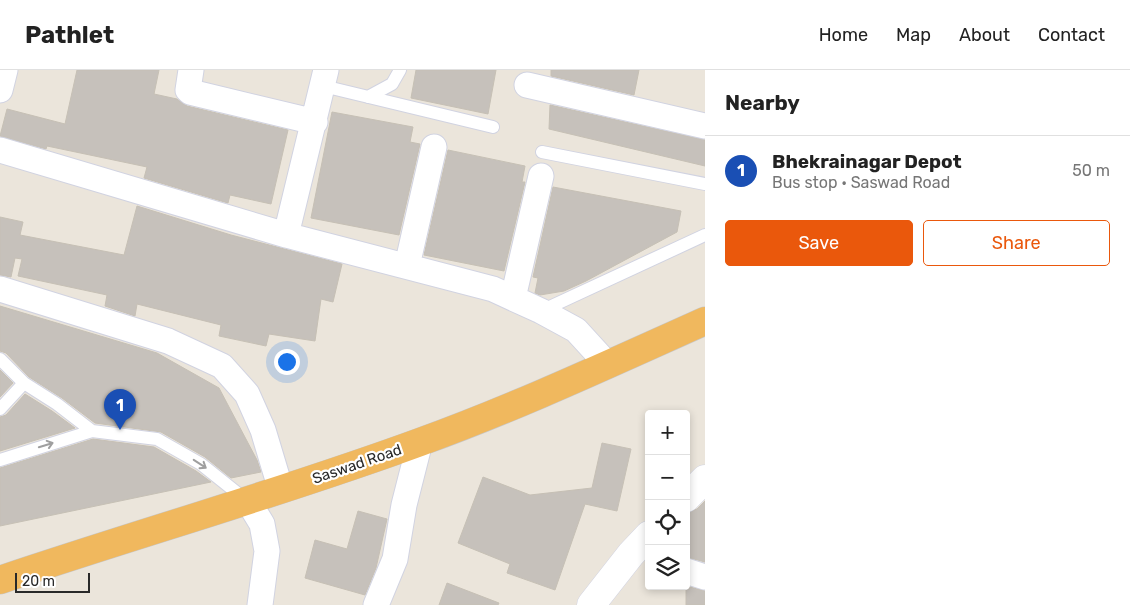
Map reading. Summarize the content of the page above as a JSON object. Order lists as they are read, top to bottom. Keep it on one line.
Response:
{"streets":{"highway":["Saswad Road"]},"scale_bar":"20 m","page":{"header":"Pathlet","nav":["Home","Map","About","Contact"],"heading":"Nearby","list":[{"mark":"1","name":"Bhekrainagar Depot","note":"Bus stop · Saswad Road","value":"50 m"}],"buttons":["Save","Share"],"pins":"1","map_buttons":["+","−"],"scale":"20 m"}}
